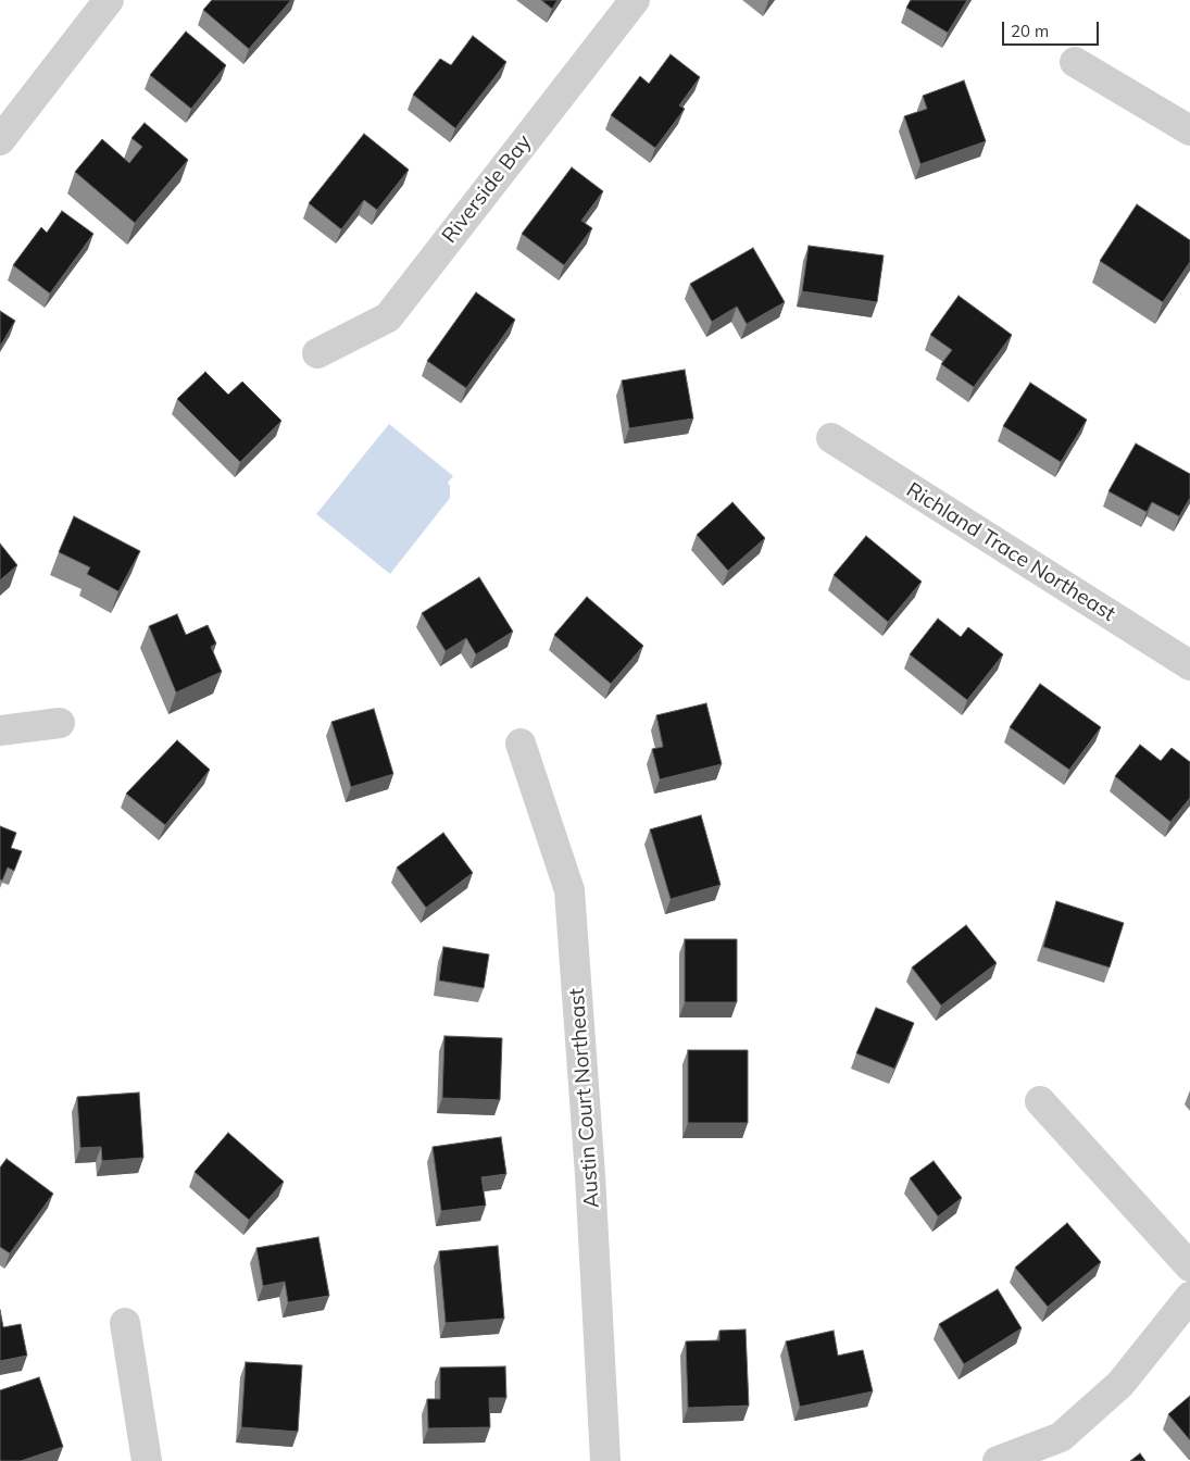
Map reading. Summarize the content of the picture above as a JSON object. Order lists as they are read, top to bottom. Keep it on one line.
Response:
{"streets":{"street":["Riverside Bay","Richland Trace Northeast","Austin Court Northeast"]},"scale_bar":"20 m"}
